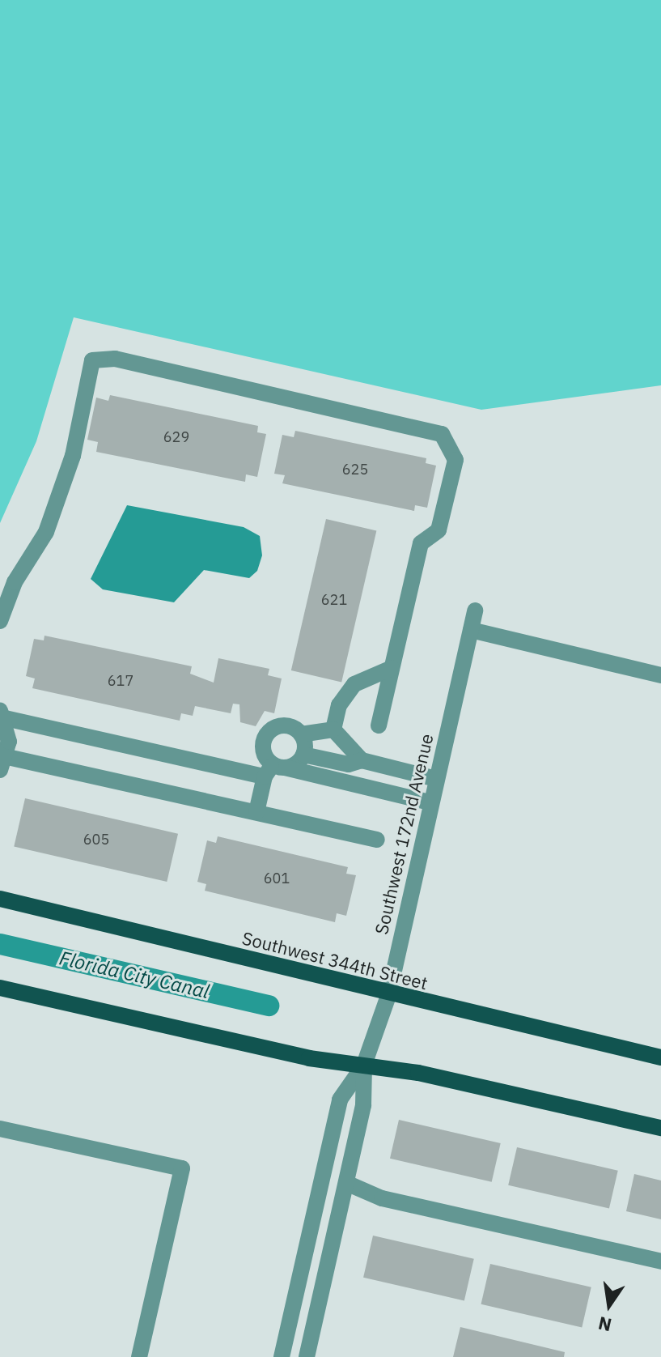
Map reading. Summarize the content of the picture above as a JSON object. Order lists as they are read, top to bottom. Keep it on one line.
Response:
{"streets":{"main road":["Southwest 344th Street"],"street":["Southwest 172nd Avenue"]},"crossings":[["Southwest 172nd Avenue","Southwest 344th Street"]],"water":["Florida City Canal"],"house_numbers":["629","625","621","617","605","601"],"north":"bottom"}
